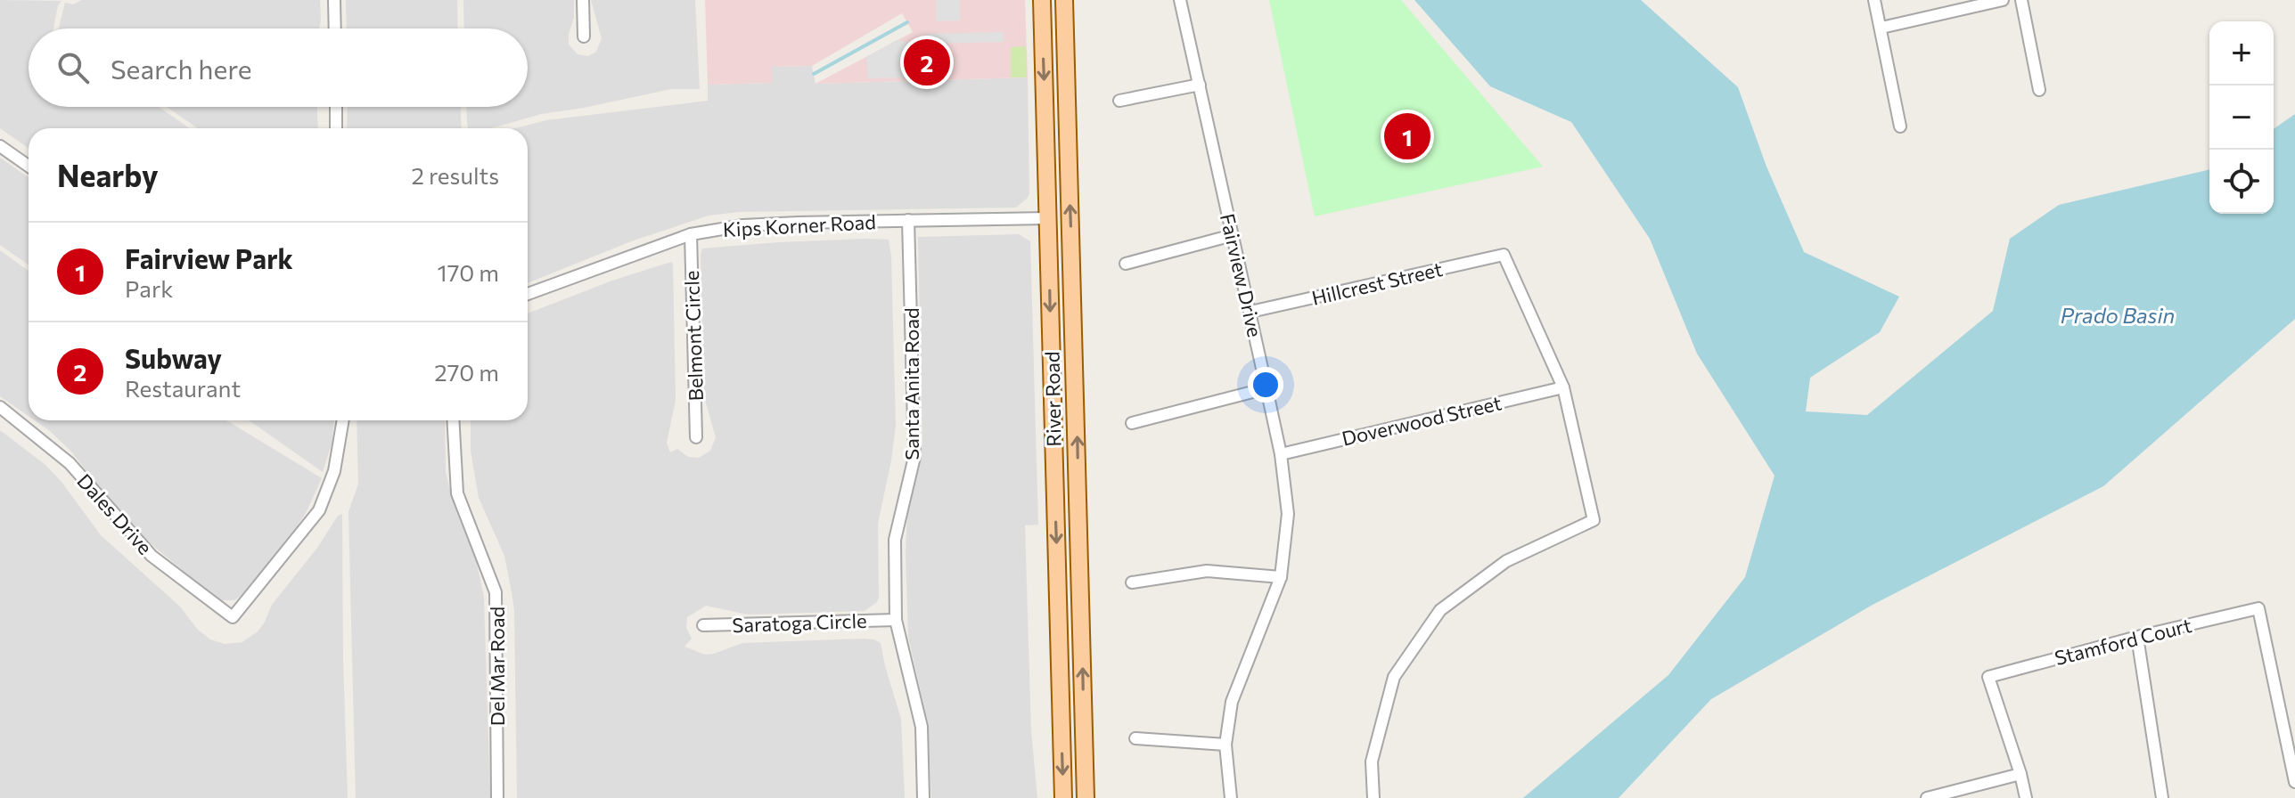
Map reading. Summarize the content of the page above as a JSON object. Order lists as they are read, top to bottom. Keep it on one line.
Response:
{"streets":{"main road":["River Road"],"street":["Kips Korner Road","Fairview Drive","Hillcrest Street","Belmont Circle","Santa Anita Road","Doverwood Street","Dales Drive","Saratoga Circle","Stamford Court","Del Mar Road"]},"crossings":[["Kips Korner Road","Belmont Circle"],["Kips Korner Road","Santa Anita Road"],["Kips Korner Road","River Road"],["Fairview Drive","Hillcrest Street"],["Fairview Drive","Doverwood Street"],["Hillcrest Street","Doverwood Street"],["Santa Anita Road","Saratoga Circle"]],"water":["Prado Basin"],"page":{"map_buttons":["+","−"],"search":"Search here","pins":["2","1"],"heading":["Nearby","2 results"],"list":[{"mark":"1","name":"Fairview Park","note":"Park","value":"170 m"},{"mark":"2","name":"Subway","note":"Restaurant","value":"270 m"}]}}
